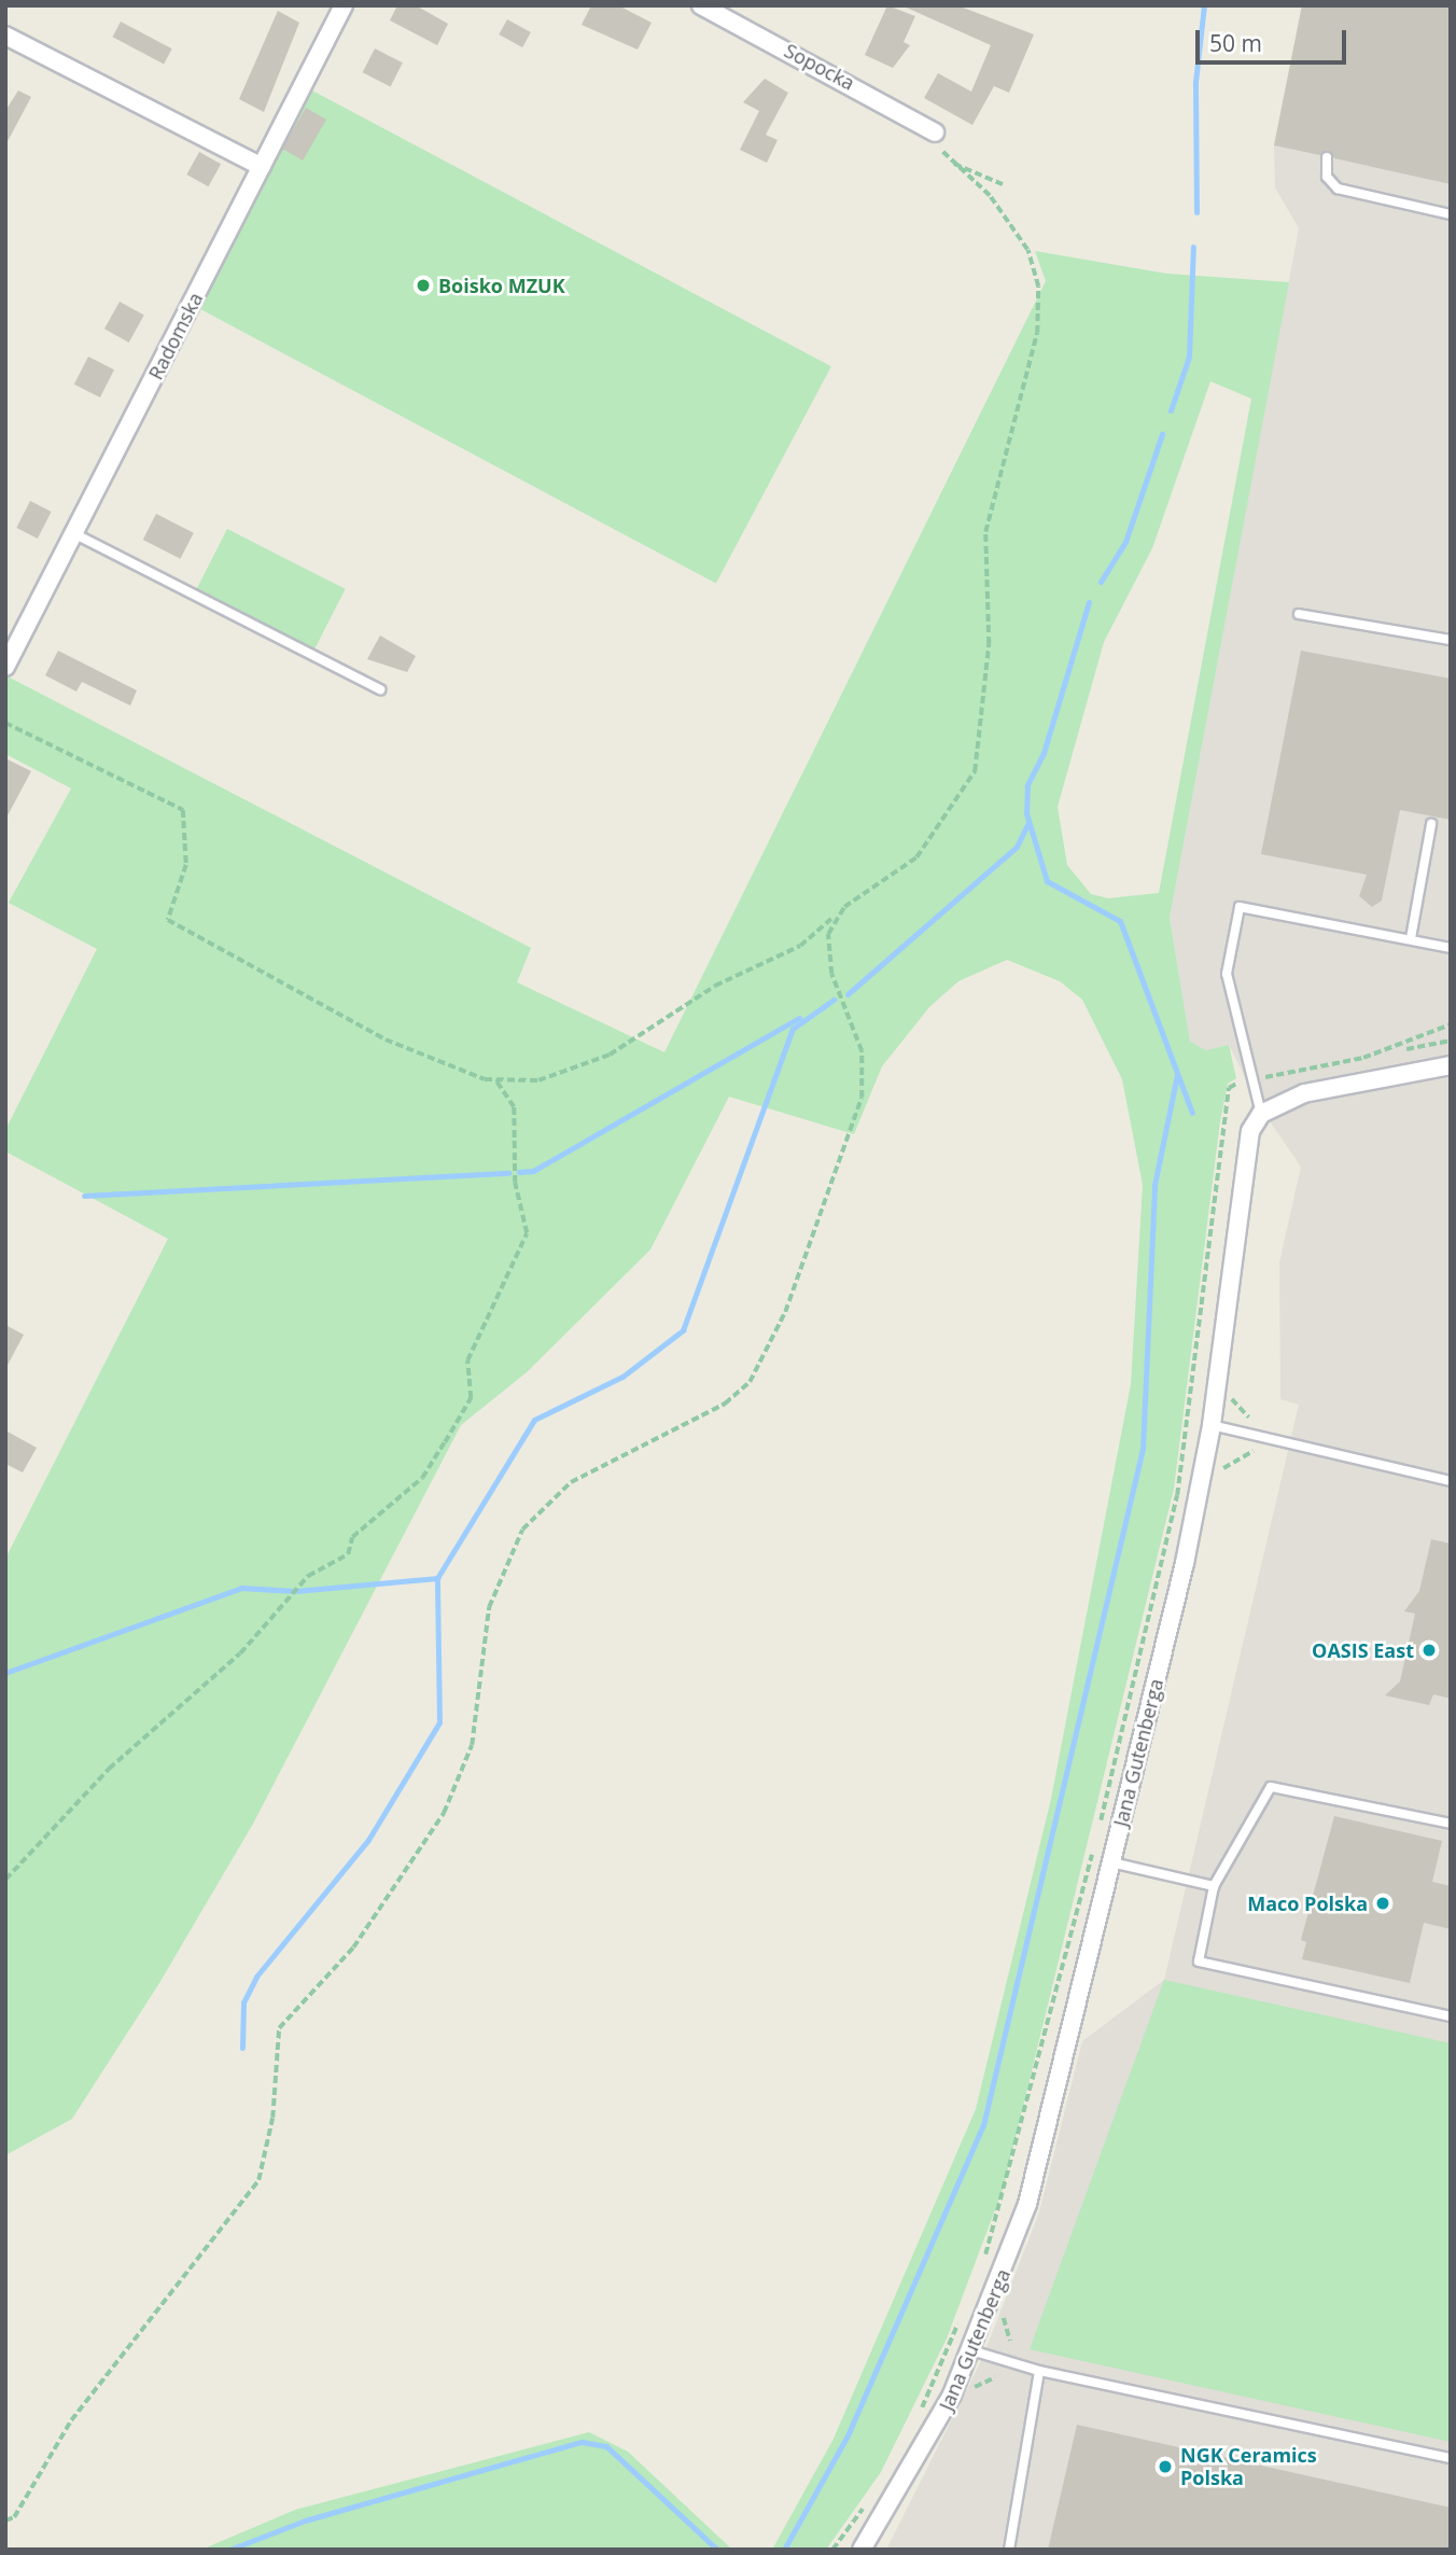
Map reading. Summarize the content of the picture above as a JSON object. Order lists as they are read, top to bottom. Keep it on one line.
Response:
{"streets":{"street":["Sopocka","Radomska","Jana Gutenberga"]},"places":["Boisko MZUK","OASIS East","Maco Polska","NGK Ceramics Polska"],"scale_bar":"50 m"}
